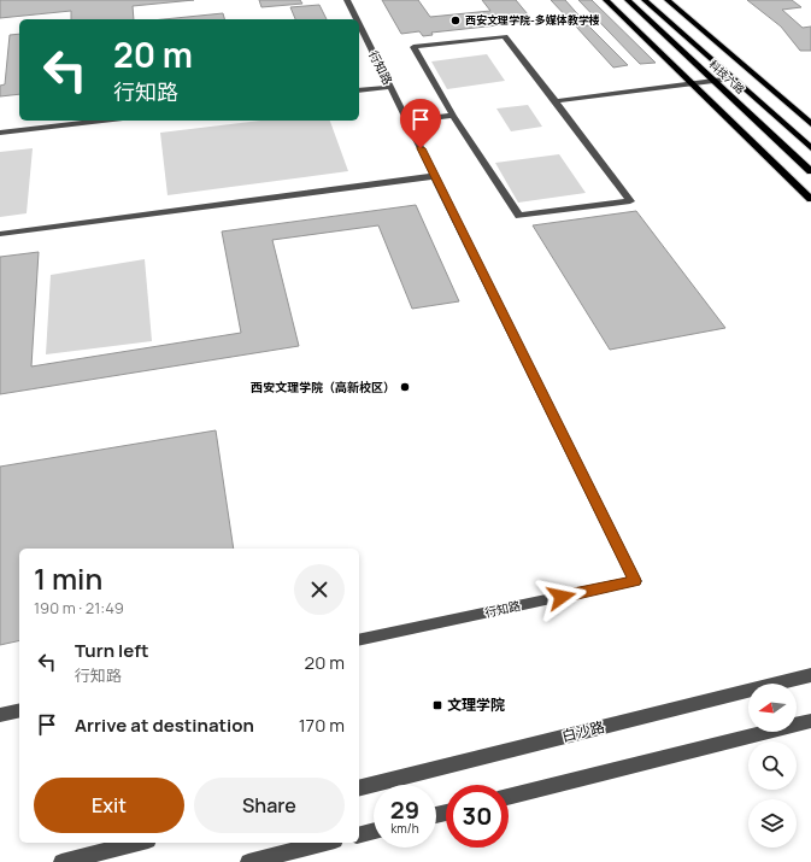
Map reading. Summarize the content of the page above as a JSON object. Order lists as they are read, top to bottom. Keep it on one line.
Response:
{"streets":{"main road":["科技六路"],"street":["行知路","白沙路"]},"places":{"other":["西安文理学院-多媒体教学楼","西安文理学院（高新校区）"],"transit":["文理学院"]},"north":"left","page":{"turn":["20 m","行知路"],"heading":["1 min","190 m · 21:49"],"list":[{"name":"Turn left","note":"行知路","value":"20 m"},{"name":"Arrive at destination","value":"170 m"}],"buttons":["Exit","Share"],"speed":"29 km/h","limit":"30"}}
